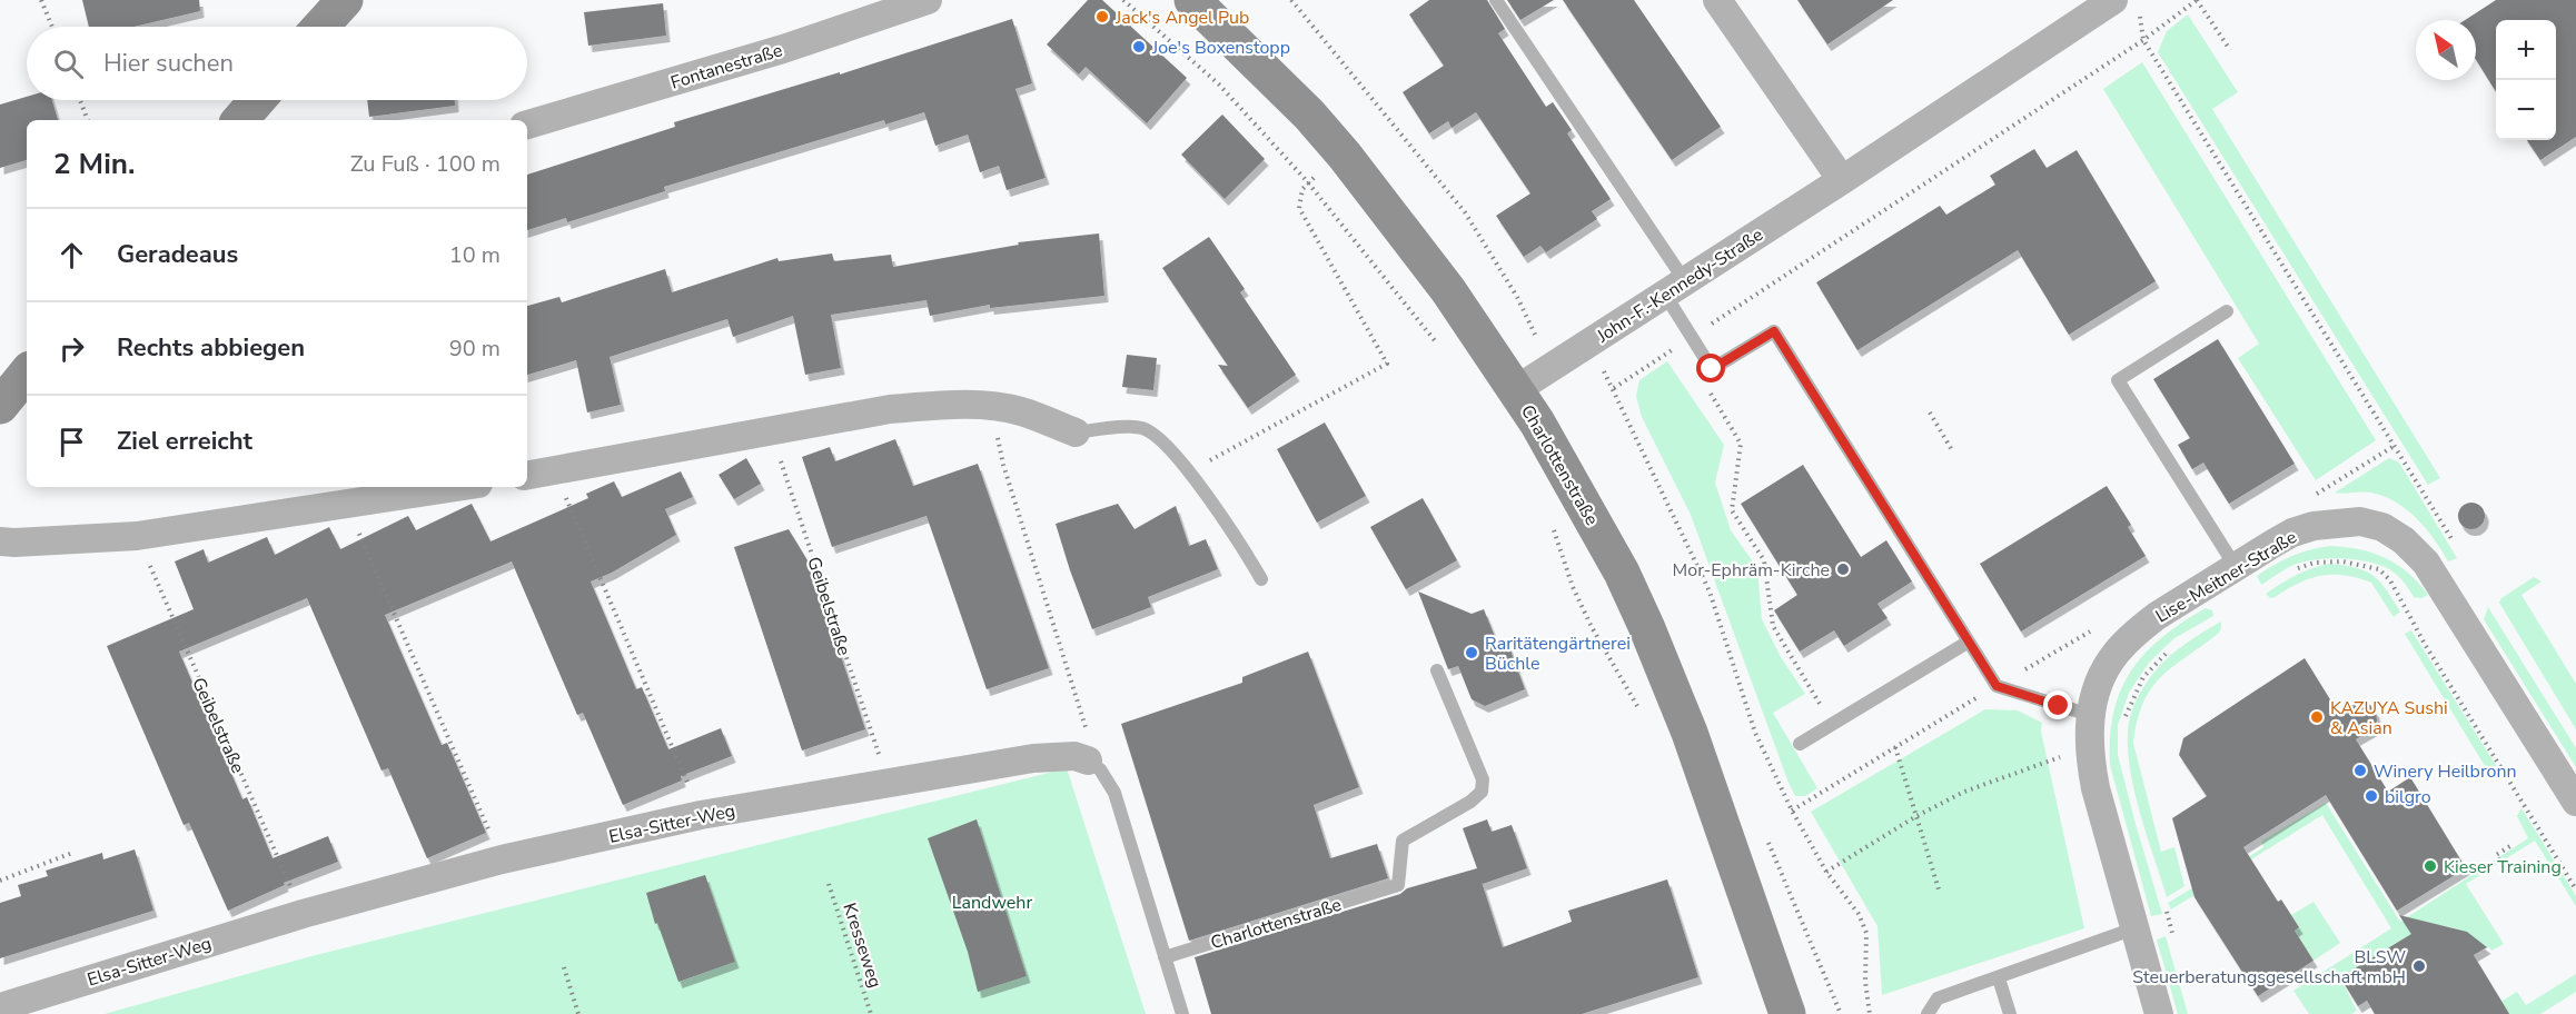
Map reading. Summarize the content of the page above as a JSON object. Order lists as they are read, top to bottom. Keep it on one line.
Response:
{"streets":{"main road":["Charlottenstraße"],"street":["Fontanestraße","John-F.-Kennedy-Straße","Lise-Meitner-Straße","Elsa-Sitter-Weg"],"path":["Geibelstraße","Kresseweg"]},"crossings":[["John-F.-Kennedy-Straße","Charlottenstraße"],["Geibelstraße","Elsa-Sitter-Weg"]],"parks":["Landwehr"],"places":["Jack's Angel Pub","Joe's Boxenstopp","Mor-Ephräm-Kirche","Raritätengärtnerei Büchle","KAZUYA Sushi & Asian","Winery Heilbronn","bilgro","Kieser Training","BLSW Steuerberatungsgesellschaft mbH"],"north":"top left","page":{"map_buttons":["+","−"],"search":"Hier suchen","heading":["2 Min.","Zu Fuß · 100 m"],"list":[["Geradeaus","10 m"],["Rechts abbiegen","90 m"],"Ziel erreicht"]}}
